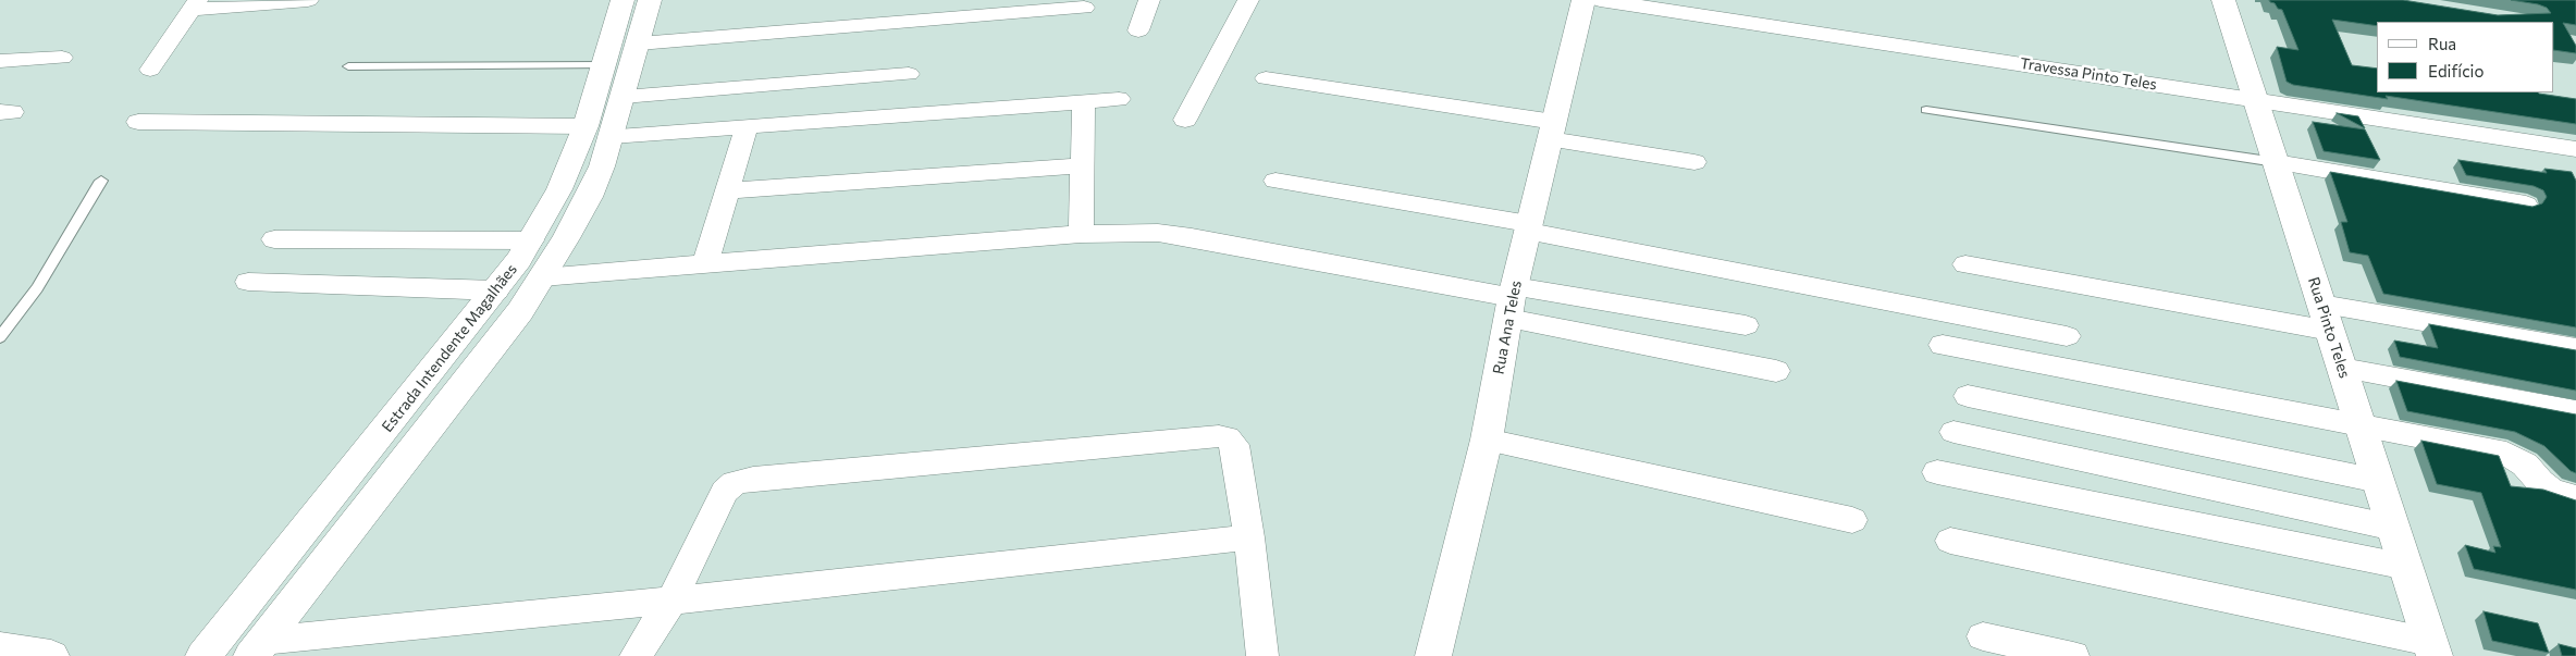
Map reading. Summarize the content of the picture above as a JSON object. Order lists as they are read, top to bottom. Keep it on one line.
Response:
{"streets":{"main road":["Rua Ana Teles","Rua Pinto Teles","Estrada Intendente Magalhães"],"street":["Travessa Pinto Teles"]},"crossings":[["Travessa Pinto Teles","Rua Pinto Teles"]],"legend":["Rua","Edifício"]}
